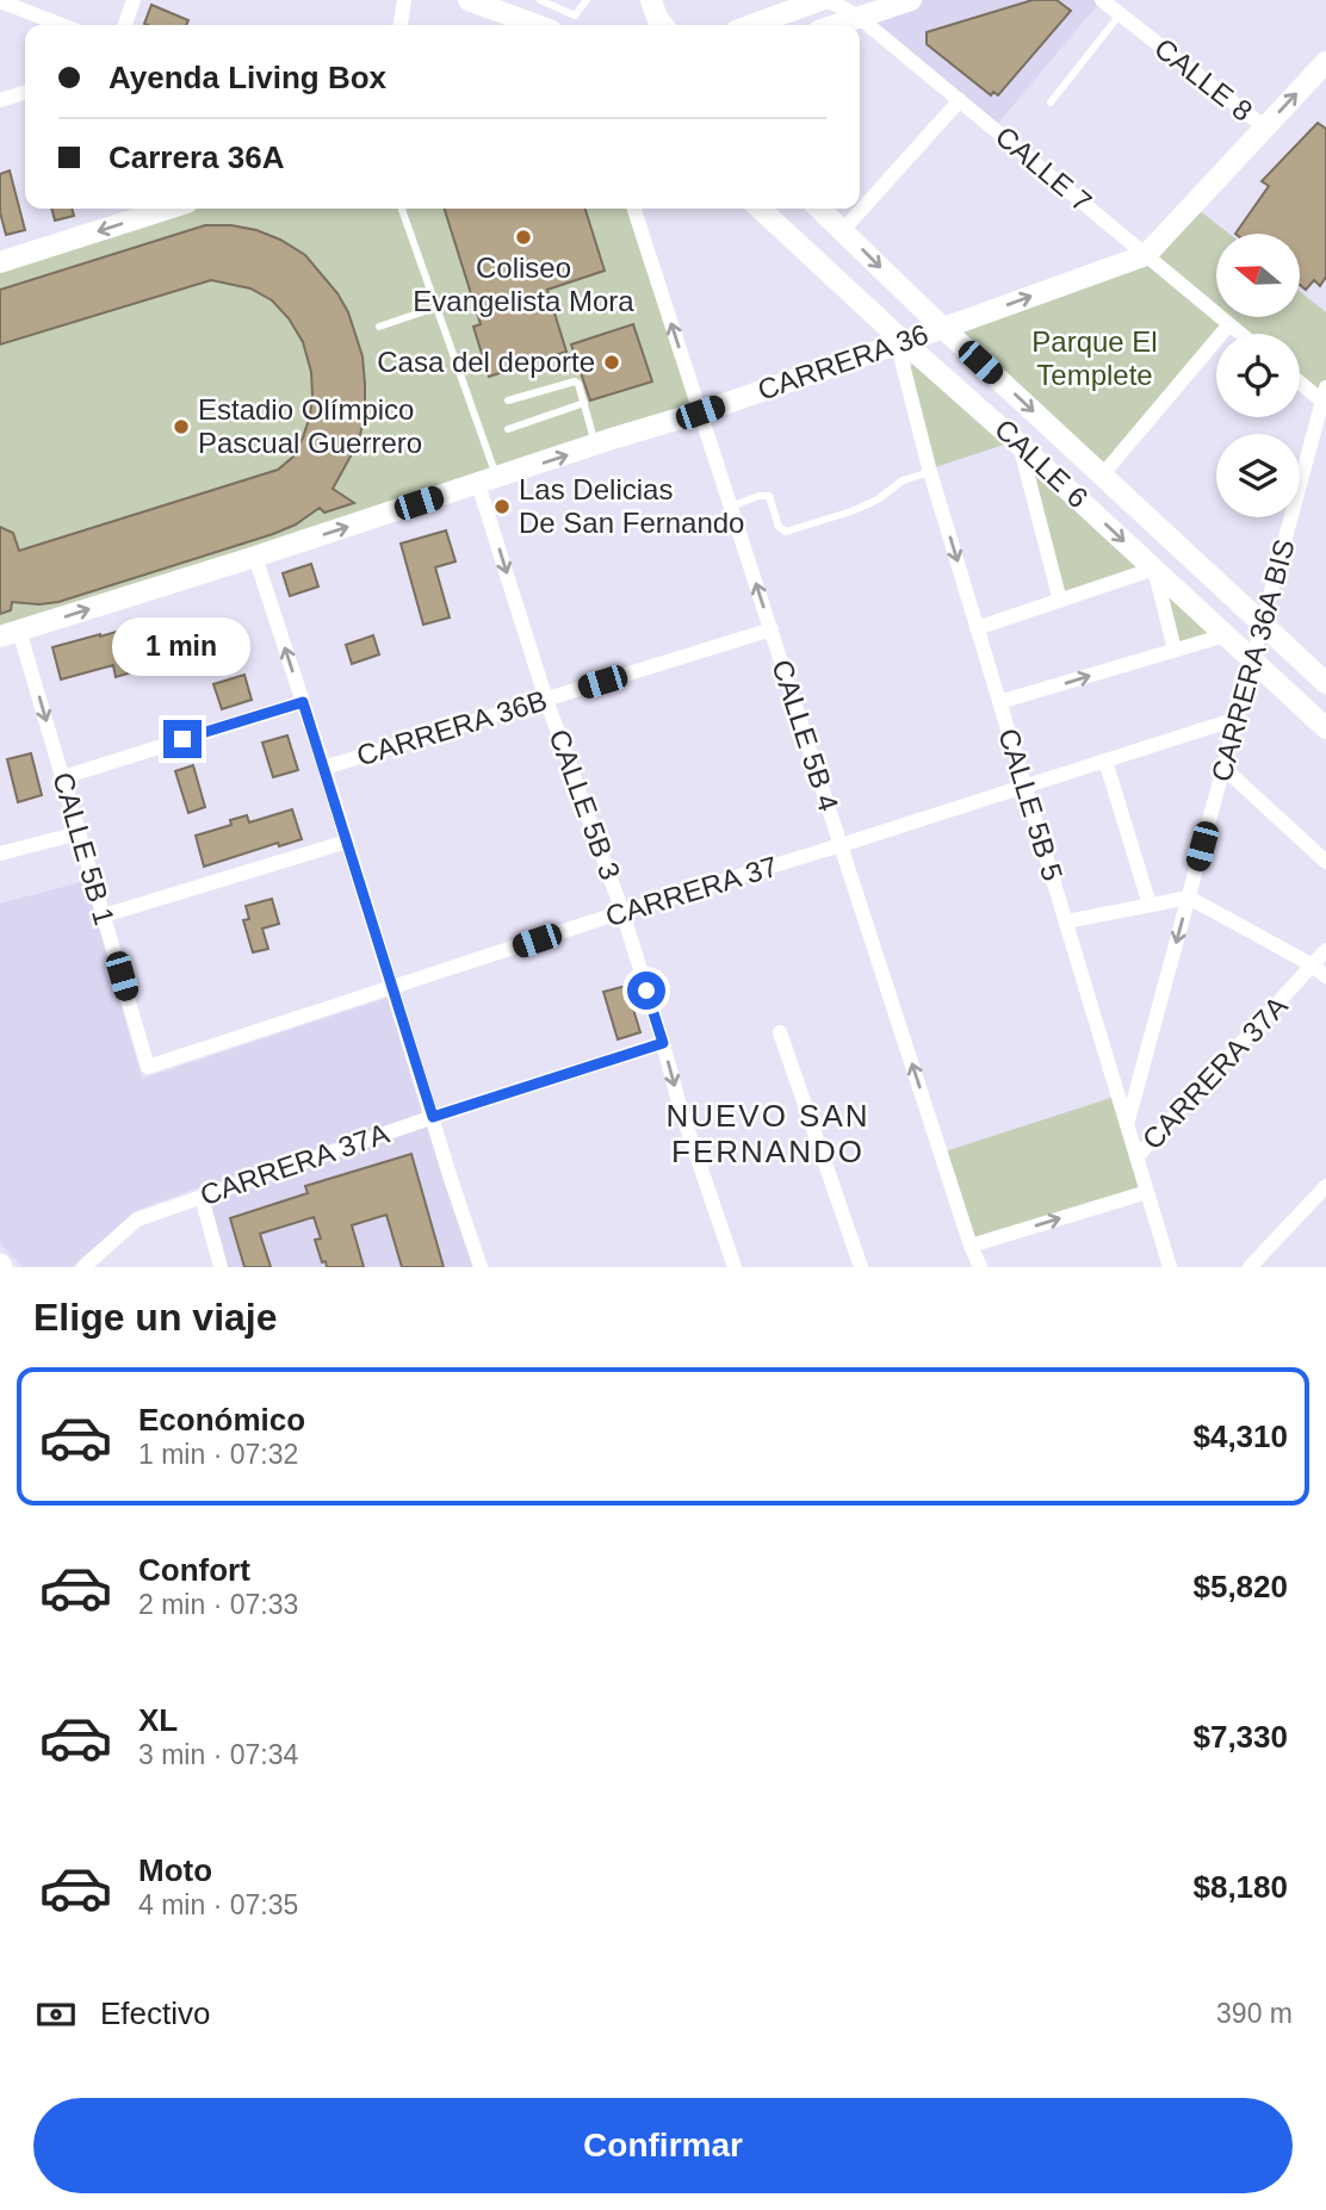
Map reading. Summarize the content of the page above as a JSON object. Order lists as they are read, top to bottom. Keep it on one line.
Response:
{"streets":{"main road":["CARRERA 36","CALLE 6"],"street":["CALLE 8","CALLE 7","CARRERA 36A BIS","CARRERA 36B","CALLE 5B 4","CALLE 5B 3","CALLE 5B 5","CALLE 5B 1","CARRERA 37","CARRERA 37A"]},"crossings":[["CALLE 8","CARRERA 36"],["CALLE 7","CARRERA 36"],["CARRERA 36","CALLE 6"],["CARRERA 36","CALLE 5B 4"],["CARRERA 36","CALLE 5B 3"],["CARRERA 36","CALLE 5B 5"],["CARRERA 36","CALLE 5B 1"],["CALLE 6","CARRERA 36A BIS"],["CALLE 6","CALLE 5B 5"],["CARRERA 36A BIS","CALLE 5B 5"],["CARRERA 36A BIS","CARRERA 37"],["CARRERA 36B","CALLE 5B 4"],["CARRERA 36B","CALLE 5B 3"],["CALLE 5B 4","CARRERA 37"],["CALLE 5B 4","CARRERA 37A"],["CALLE 5B 3","CARRERA 37"],["CALLE 5B 3","CARRERA 37A"],["CALLE 5B 5","CARRERA 37"],["CALLE 5B 5","CARRERA 37A"],["CALLE 5B 1","CARRERA 37"]],"one_way":["CARRERA 36"],"districts":["NUEVO SAN FERNANDO"],"parks":["Parque El Templete"],"places":["Coliseo Evangelista Mora","Casa del deporte","Estadio Olímpico Pascual Guerrero","Las Delicias De San Fernando"],"north":"left","page":{"banner":["Ayenda Living Box","Carrera 36A"],"bubble":"1 min","heading":"Elige un viaje","list":[{"name":"Económico","note":"1 min · 07:32","value":"$4,310"},{"name":"Confort","note":"2 min · 07:33","value":"$5,820"},{"name":"XL","note":"3 min · 07:34","value":"$7,330"},{"name":"Moto","note":"4 min · 07:35","value":"$8,180"}],"pay":["Efectivo","390 m"],"buttons":"Confirmar"}}
